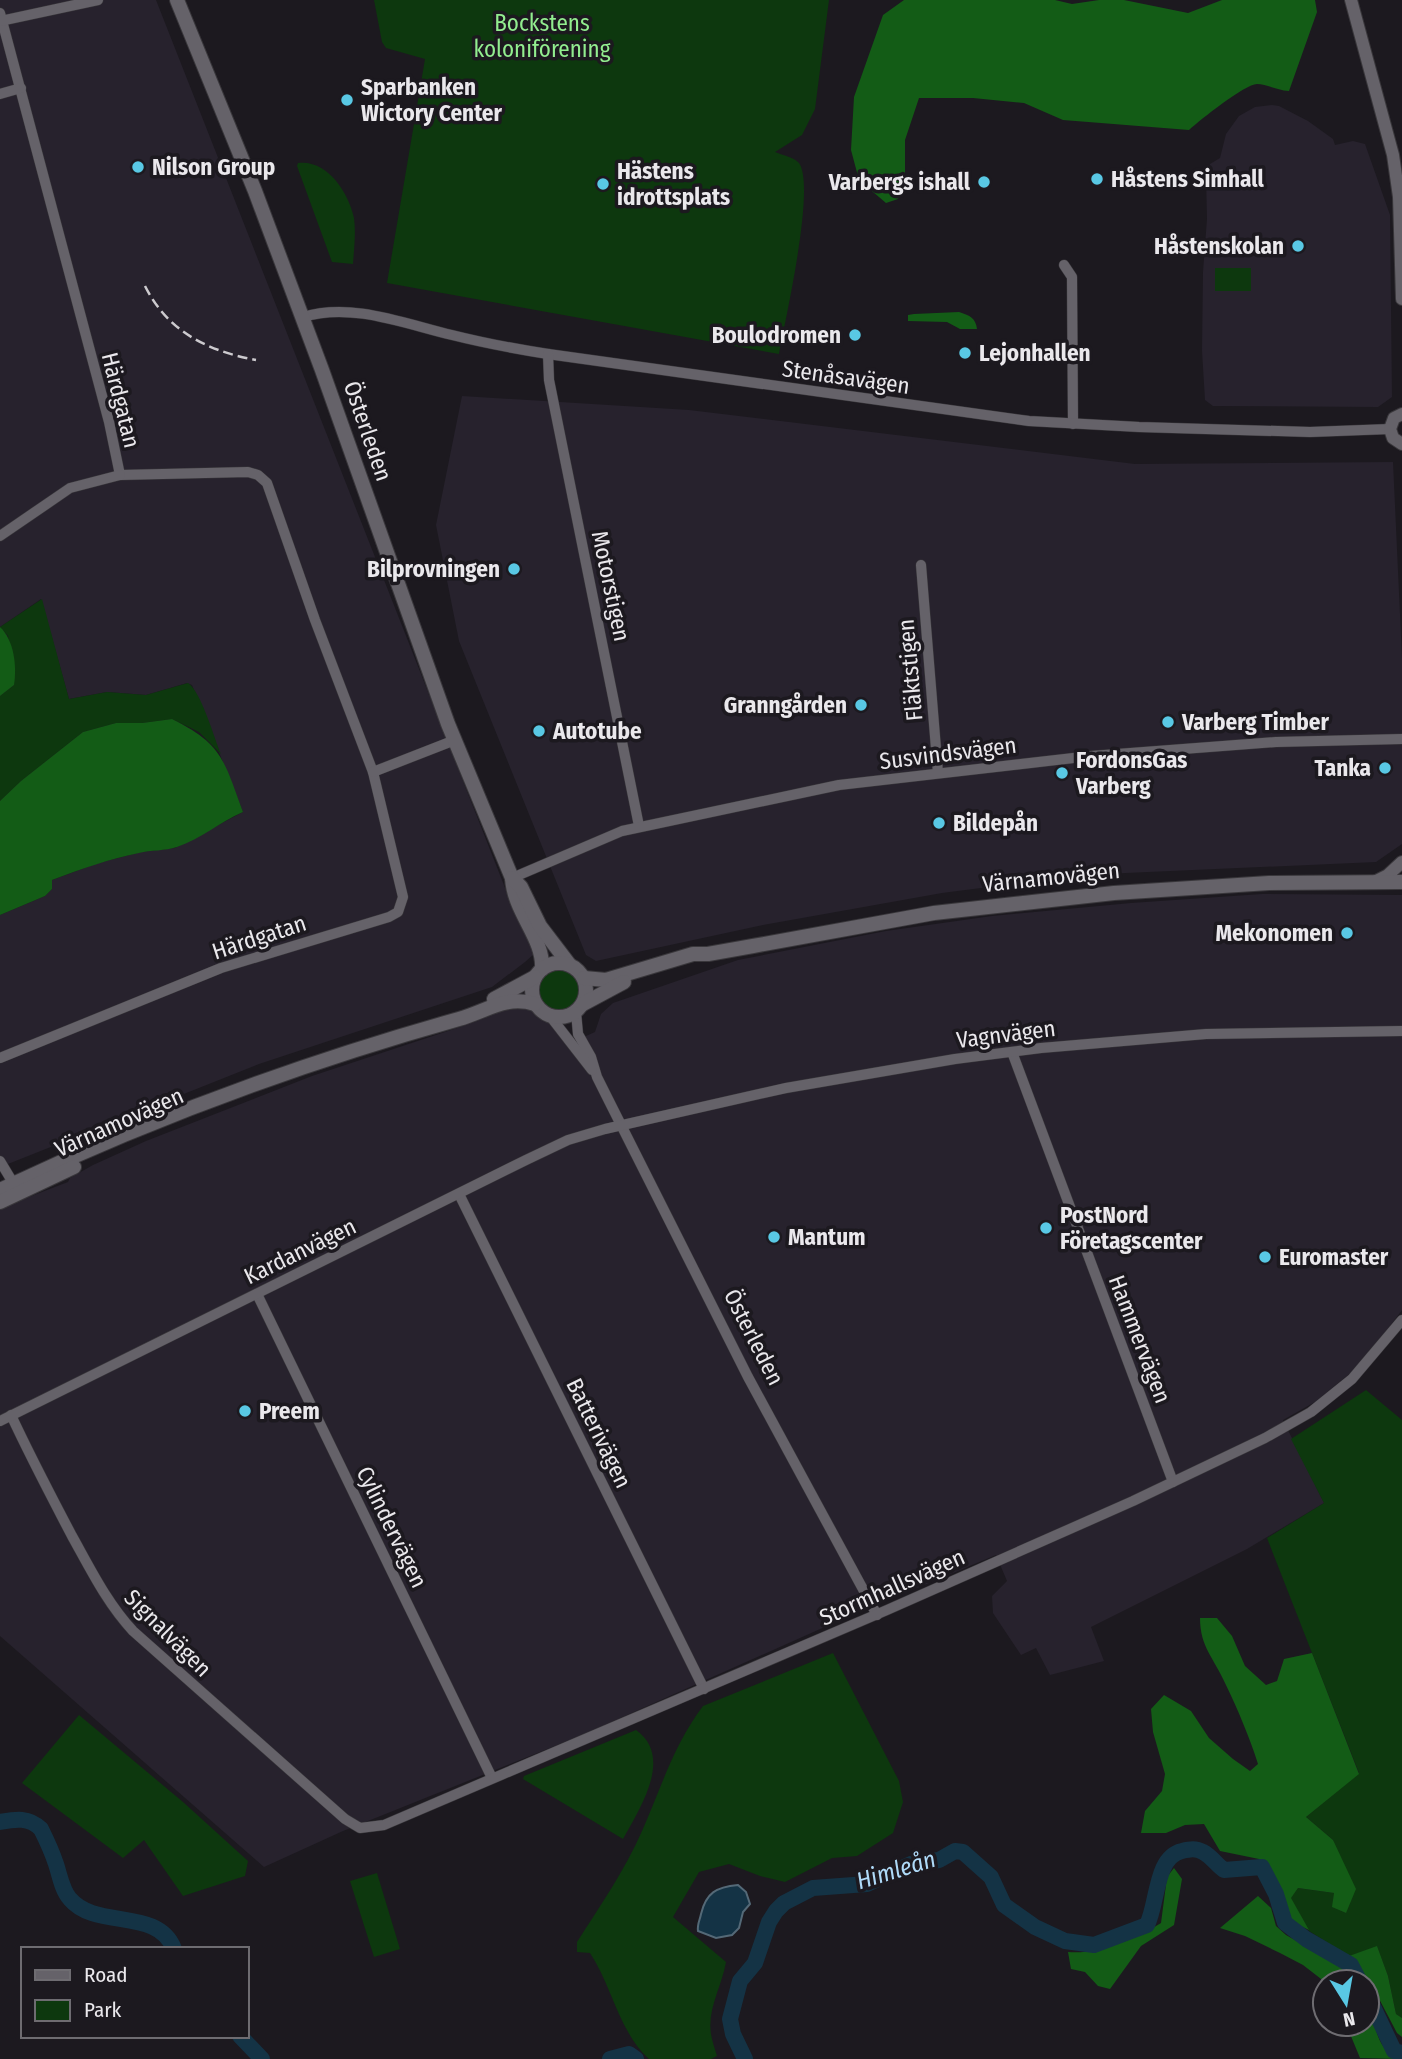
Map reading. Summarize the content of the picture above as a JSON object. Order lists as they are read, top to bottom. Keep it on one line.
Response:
{"streets":{"main road":["Österleden","Värnamovägen"],"street":["Stenåsavägen","Härdgatan","Motorstigen","Fläktstigen","Susvindsvägen","Vagnvägen","Kardanvägen","Hammervägen","Batterivägen","Cylindervägen","Stormhallsvägen","Signalvägen"]},"crossings":[["Stenåsavägen","Österleden"],["Stenåsavägen","Motorstigen"],["Österleden","Susvindsvägen"],["Österleden","Värnamovägen"],["Österleden","Vagnvägen"],["Österleden","Kardanvägen"],["Österleden","Stormhallsvägen"],["Motorstigen","Susvindsvägen"],["Fläktstigen","Susvindsvägen"],["Vagnvägen","Kardanvägen"],["Vagnvägen","Hammervägen"],["Kardanvägen","Batterivägen"],["Kardanvägen","Cylindervägen"],["Kardanvägen","Signalvägen"],["Hammervägen","Stormhallsvägen"],["Batterivägen","Stormhallsvägen"],["Cylindervägen","Stormhallsvägen"],["Stormhallsvägen","Signalvägen"]],"water":["Himleån"],"parks":["Bockstens koloniförening"],"places":["Sparbanken Wictory Center","Nilson Group","Håstens Simhall","Varbergs ishall","Hästens idrottsplats","Håstenskolan","Boulodromen","Lejonhallen","Bilprovningen","Granngården","Varberg Timber","Autotube","Tanka","FordonsGas Varberg","Bildepån","Mekonomen","PostNord Företagscenter","Mantum","Euromaster","Preem"],"legend":["Road","Park"],"north":"bottom"}
